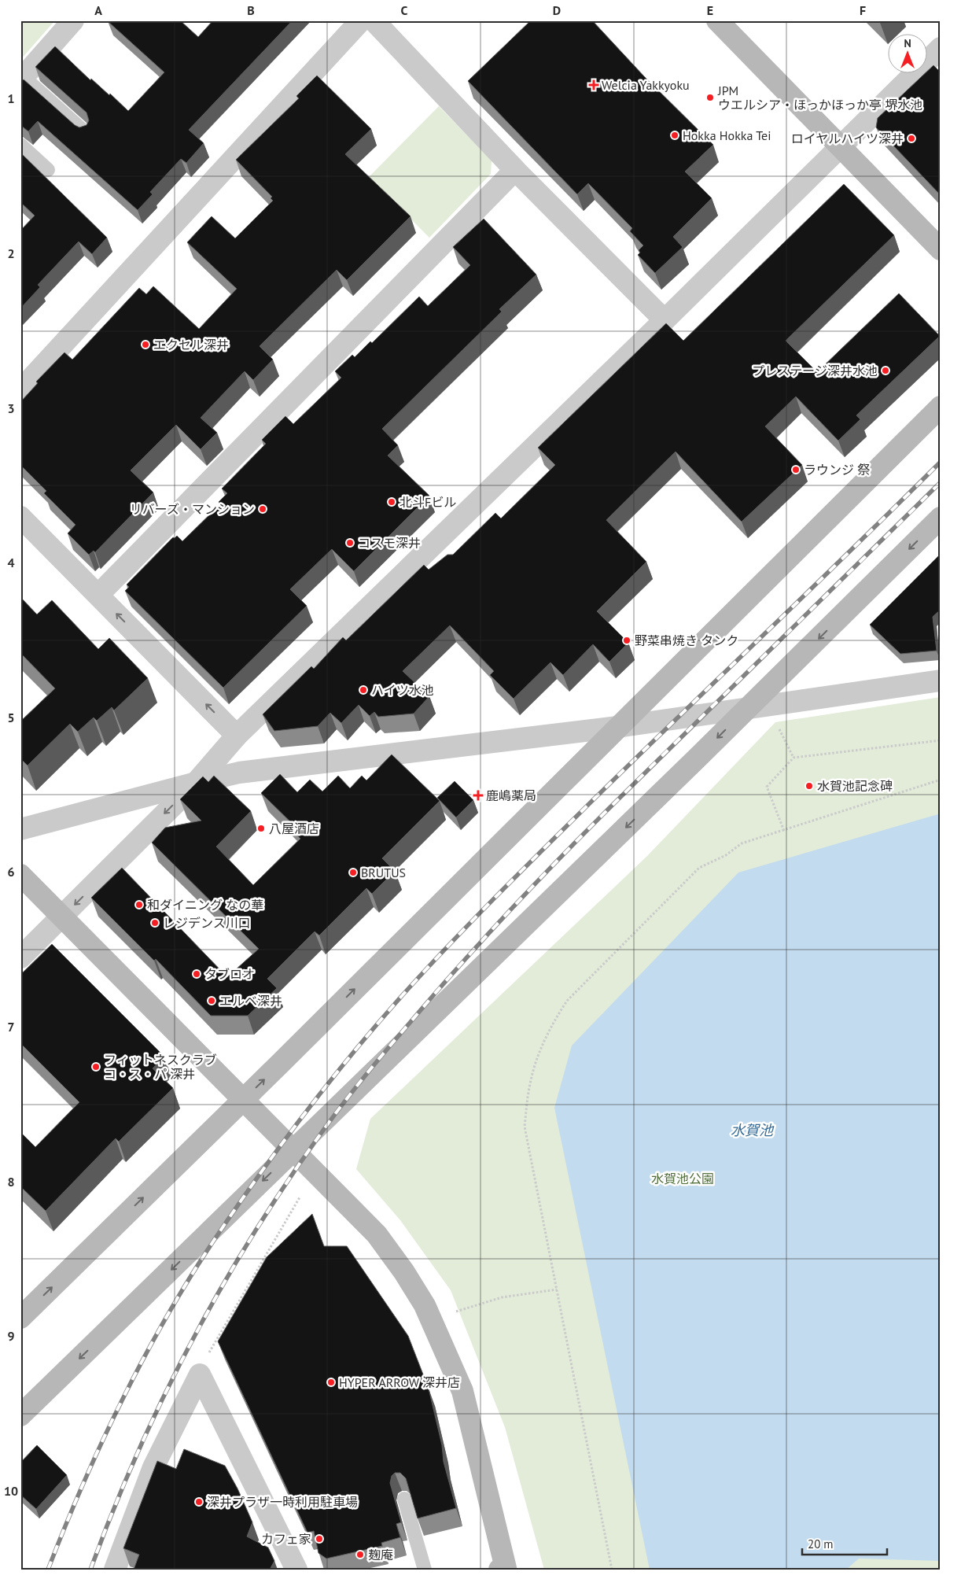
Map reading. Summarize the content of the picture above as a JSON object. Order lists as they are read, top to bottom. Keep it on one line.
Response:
{"water":["水賀池"],"parks":["水賀池公園"],"places":{"health":["Welcia Yakkyoku","鹿嶋薬局"],"other":["JPM ウエルシア・ほっかほっか亭 堺水池","Hokka Hokka Tei","ロイヤルハイツ深井","エクセル深井","プレステージ深井水池","ラウンジ 祭","北斗Fビル","リバーズ・マンション","コスモ深井","野菜串焼き タンク","ハイツ水池","水賀池記念碑","八屋酒店","BRUTUS","和ダイニング なの華","レジデンス川口","タブロオ","エルベ深井","フィットネスクラブ コ・ス・パ 深井","HYPER ARROW 深井店","深井プラザ一時利用駐車場","カフェ家","麹庵"]},"scale_bar":"20 m","north":"top","grid":{"columns":["A","B","C","D","E","F"],"rows":["1","2","3","4","5","6","7","8","9","10"]}}
